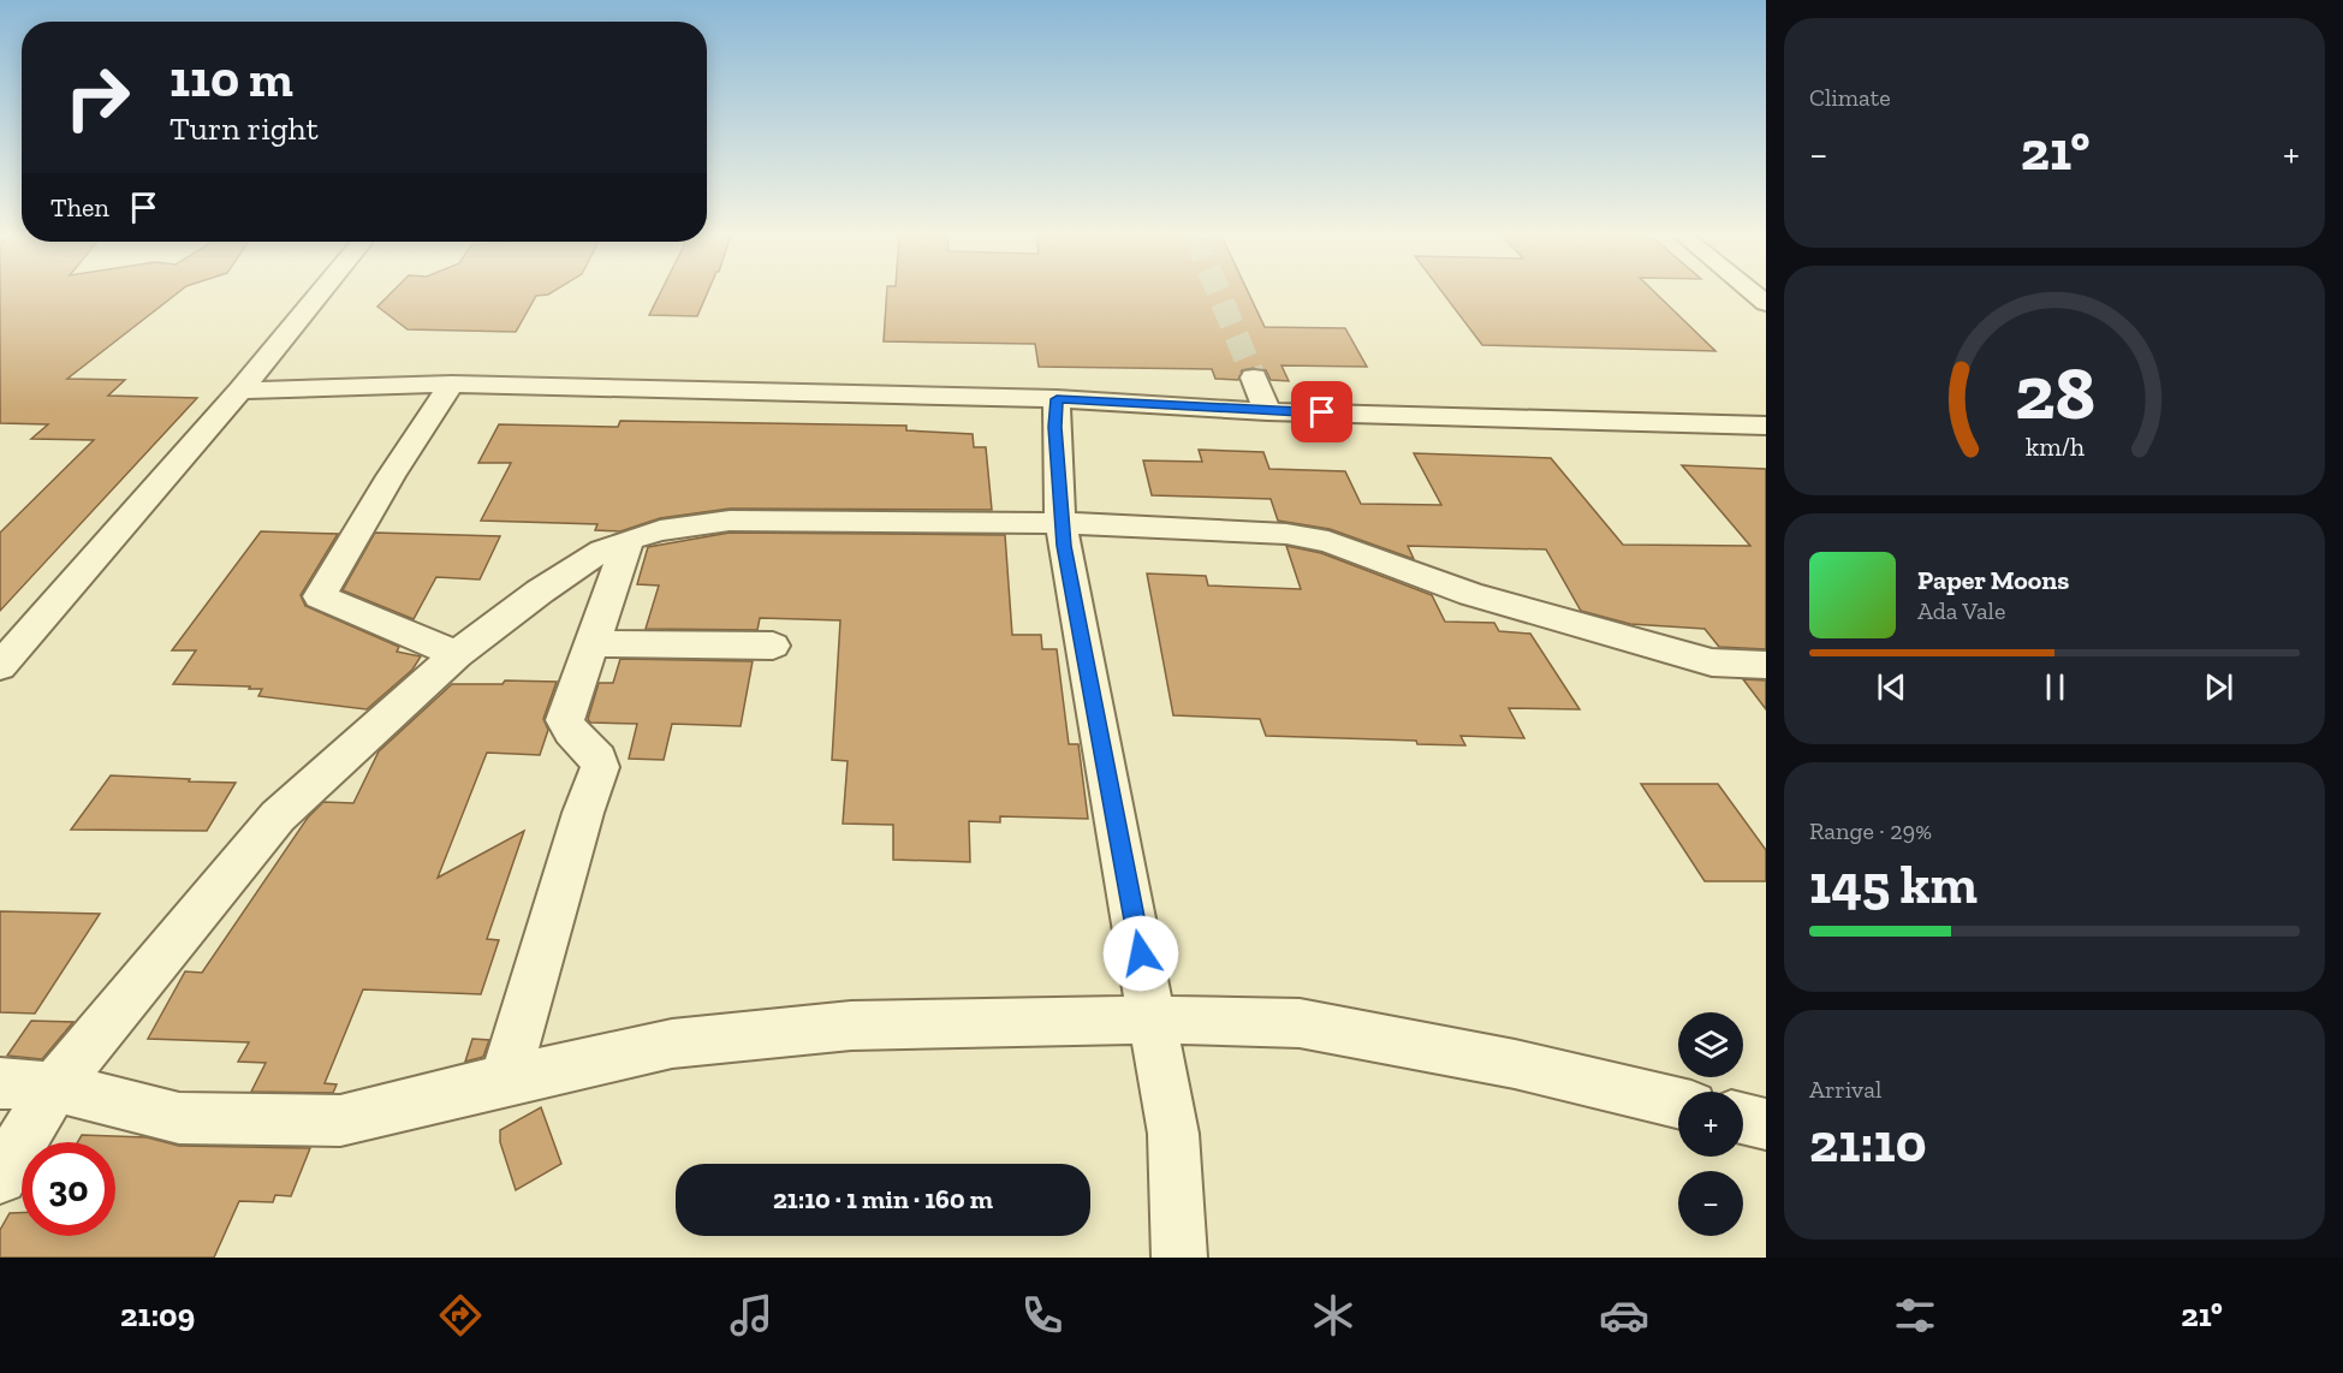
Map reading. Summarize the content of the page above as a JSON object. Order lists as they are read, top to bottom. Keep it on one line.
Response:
{"page":{"tile":["Climate",["Range · 29%","145 km"],["Arrival","21:10"]],"turn":["110 m","Turn right"],"heat":["−","21°","+"],"then":"Then","song":["Paper Moons","Ada Vale"],"map_buttons":["+","−"],"limit":"30","trip":"21:10 · 1 min · 160 m","tabs":["21:09","21°"],"gauge":["28","km/h"]}}
